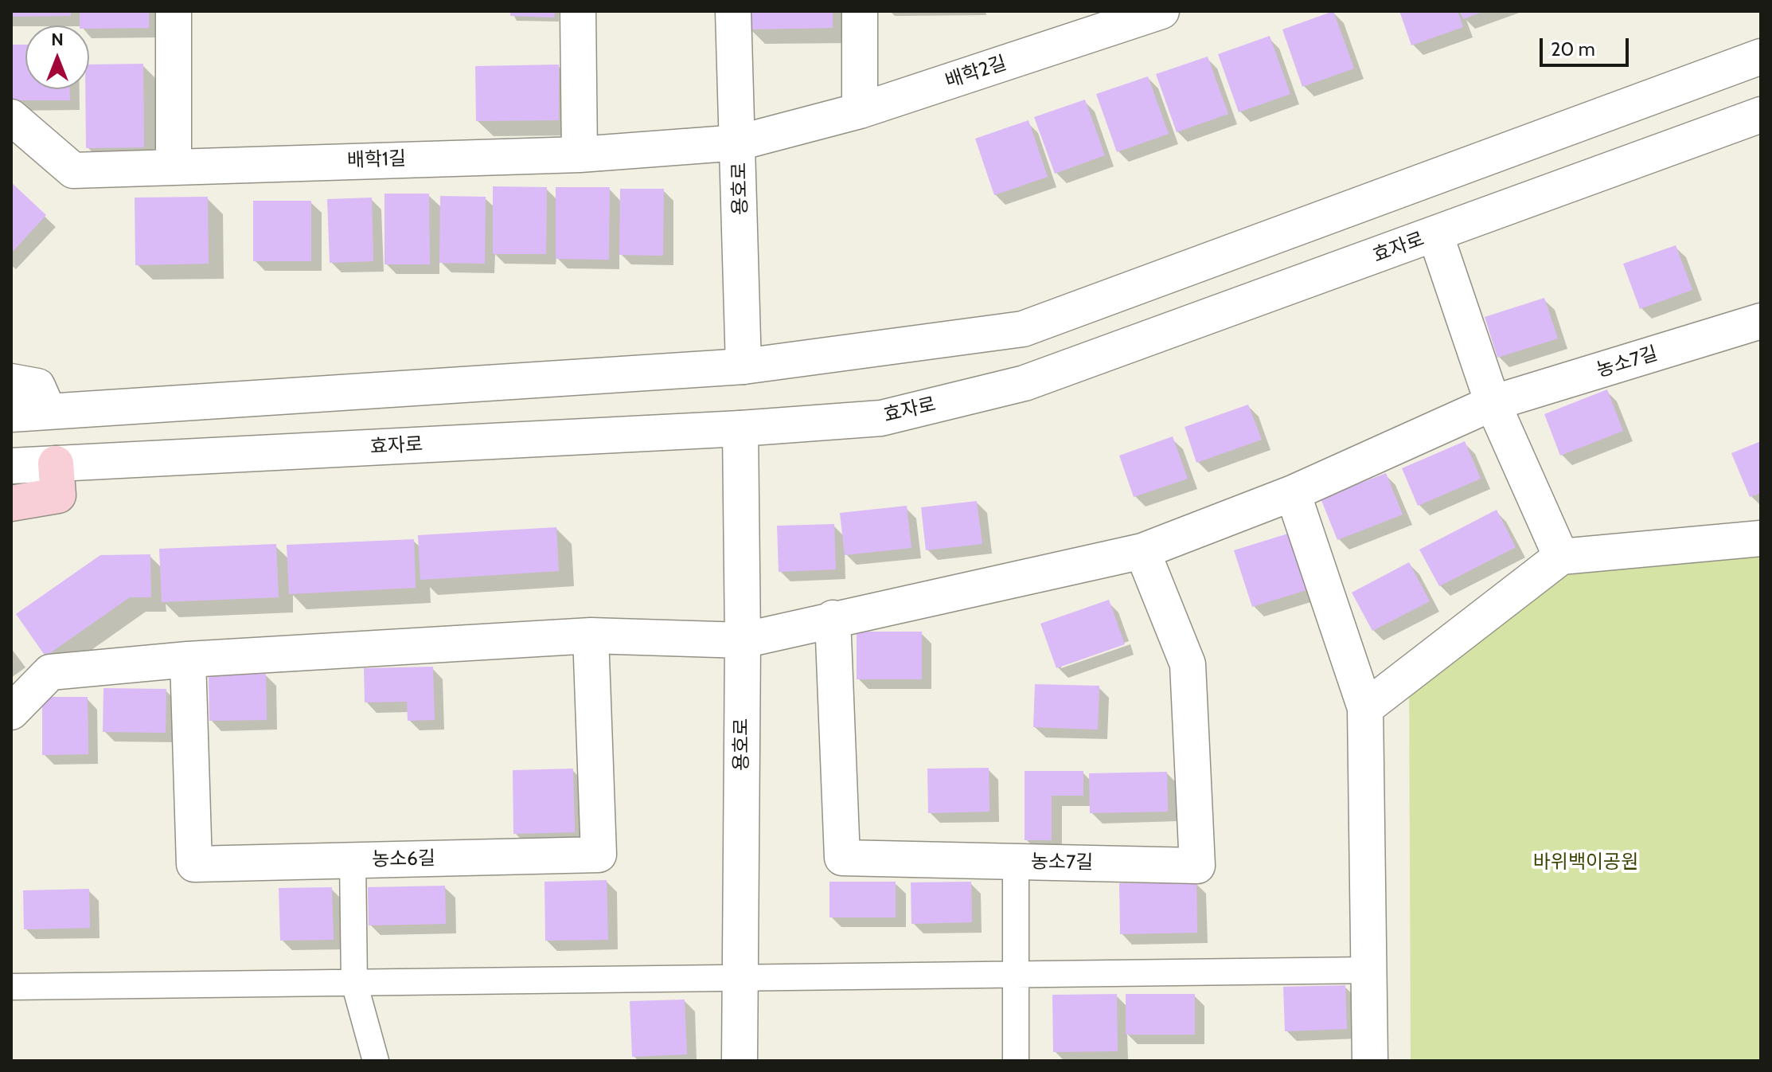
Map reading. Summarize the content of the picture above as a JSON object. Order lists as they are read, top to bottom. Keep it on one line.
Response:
{"streets":{"street":["배학2길","배학1길","용호로","효자로","농소7길","농소6길"]},"crossings":[["배학2길","배학1길"],["배학2길","용호로"],["배학1길","용호로"],["용호로","효자로"],["용호로","농소7길"]],"parks":["바위백이공원"],"scale_bar":"20 m","north":"top"}
